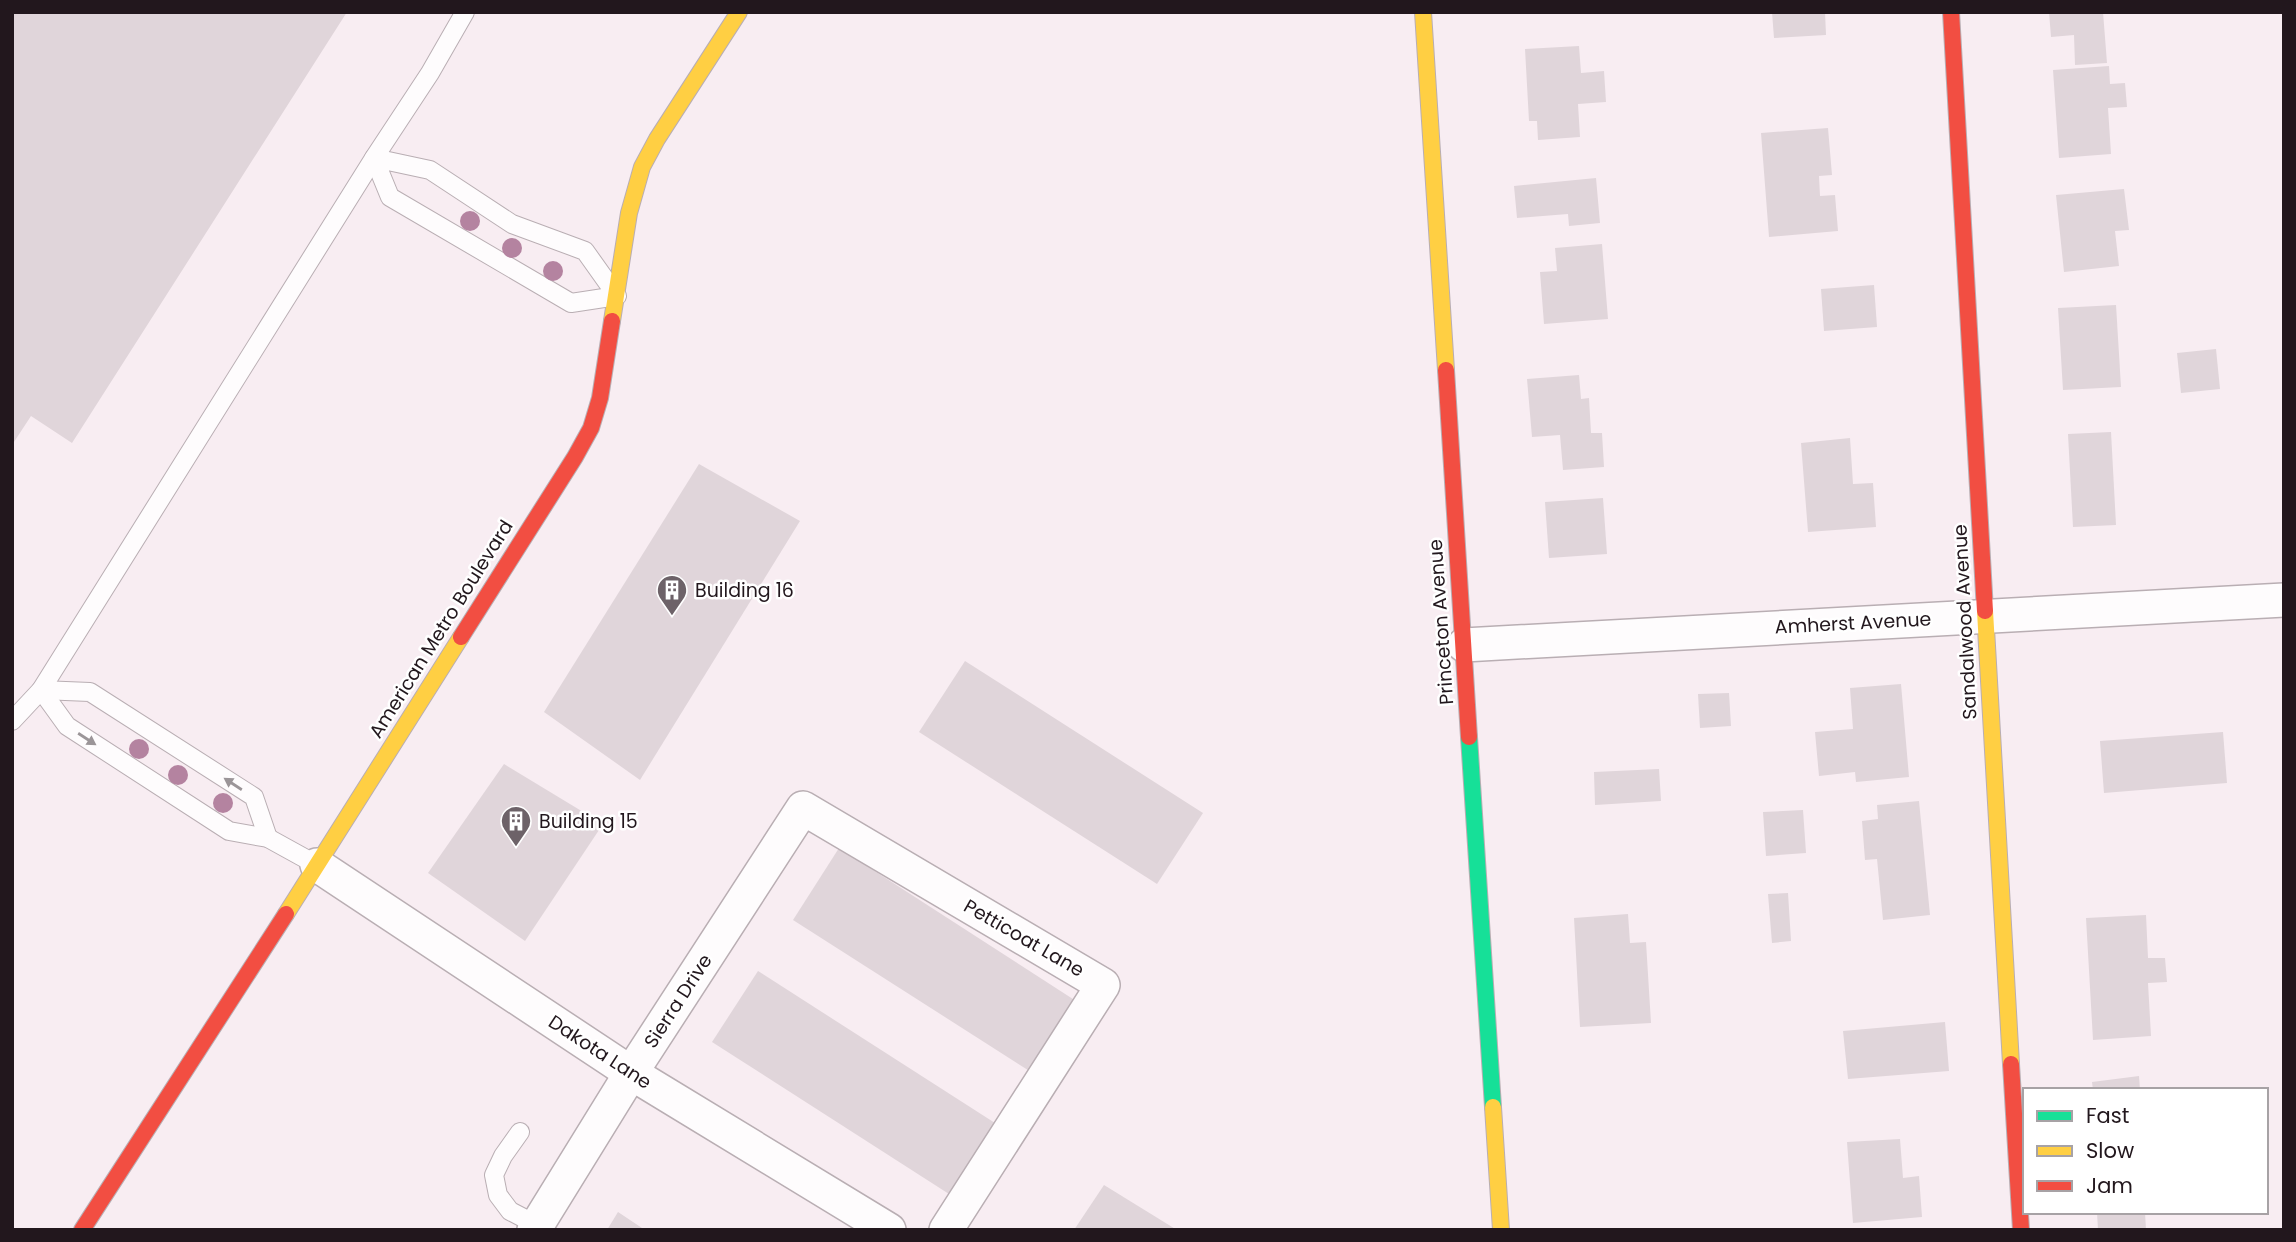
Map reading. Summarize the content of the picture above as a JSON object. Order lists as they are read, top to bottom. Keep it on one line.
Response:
{"streets":{"street":["Princeton Avenue","Sandalwood Avenue","Amherst Avenue","American Metro Boulevard","Petticoat Lane","Sierra Drive","Dakota Lane"]},"crossings":[["Princeton Avenue","Amherst Avenue"],["Sandalwood Avenue","Amherst Avenue"],["American Metro Boulevard","Dakota Lane"],["Petticoat Lane","Sierra Drive"],["Sierra Drive","Dakota Lane"]],"places":{"building":["Building 16","Building 15"]},"legend":["Fast","Slow","Jam"]}
